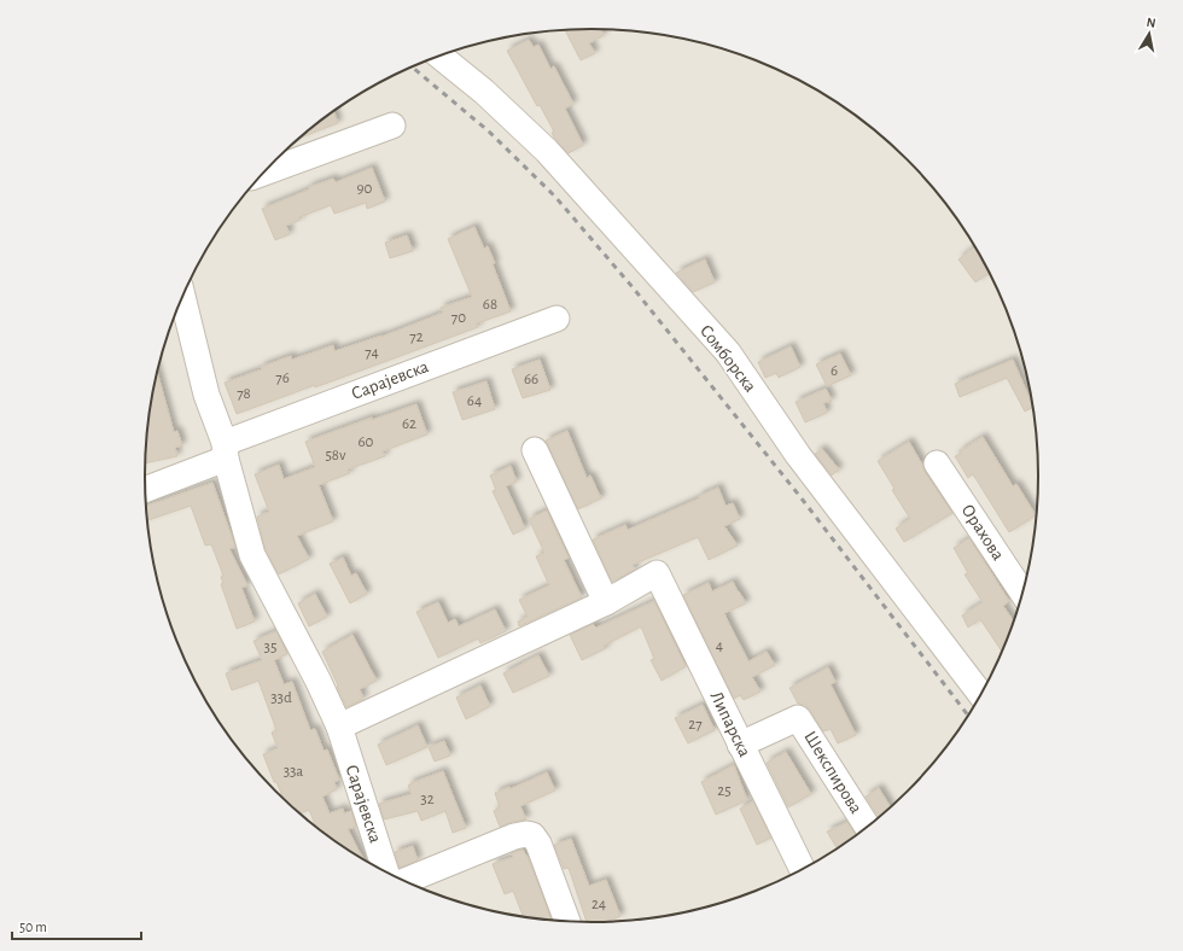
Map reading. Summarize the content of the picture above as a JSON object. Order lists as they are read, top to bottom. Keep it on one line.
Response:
{"streets":{"street":["Сомборска","Сарајевска","Орахова","Липарска","Шекспирова"]},"crossings":[["Липарска","Шекспирова"]],"house_numbers":["90","68","70","72","74","6","76","66","78","64","62","60","58v","4","35","33d","27","33a","25","32","24"],"scale_bar":"50 m","north":"top"}
